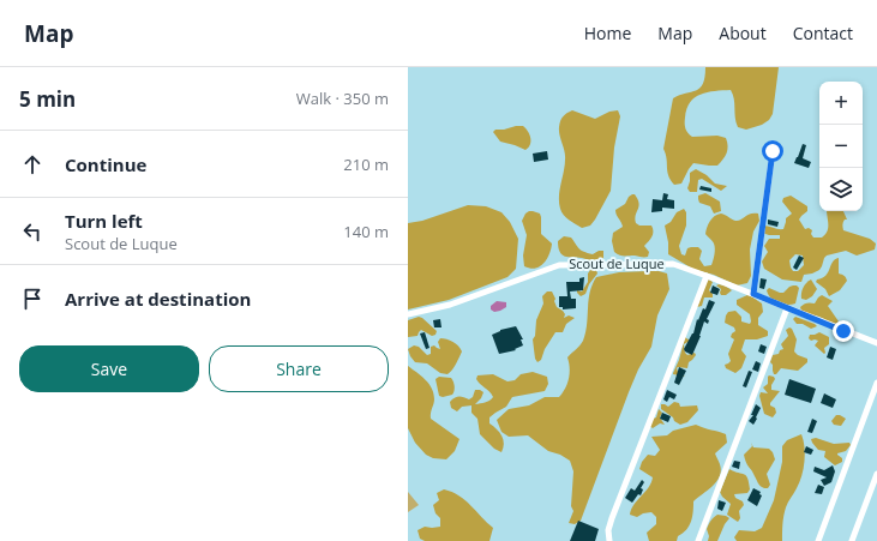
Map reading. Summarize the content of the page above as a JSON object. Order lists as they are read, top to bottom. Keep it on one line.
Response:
{"streets":{"street":["Scout de Luque"]},"page":{"header":"Map","nav":["Home","Map","About","Contact"],"heading":["5 min","Walk · 350 m"],"map_buttons":["+","−"],"list":[["Continue","210 m"],["Turn left","Scout de Luque","140 m"],"Arrive at destination"],"buttons":["Save","Share"]}}
